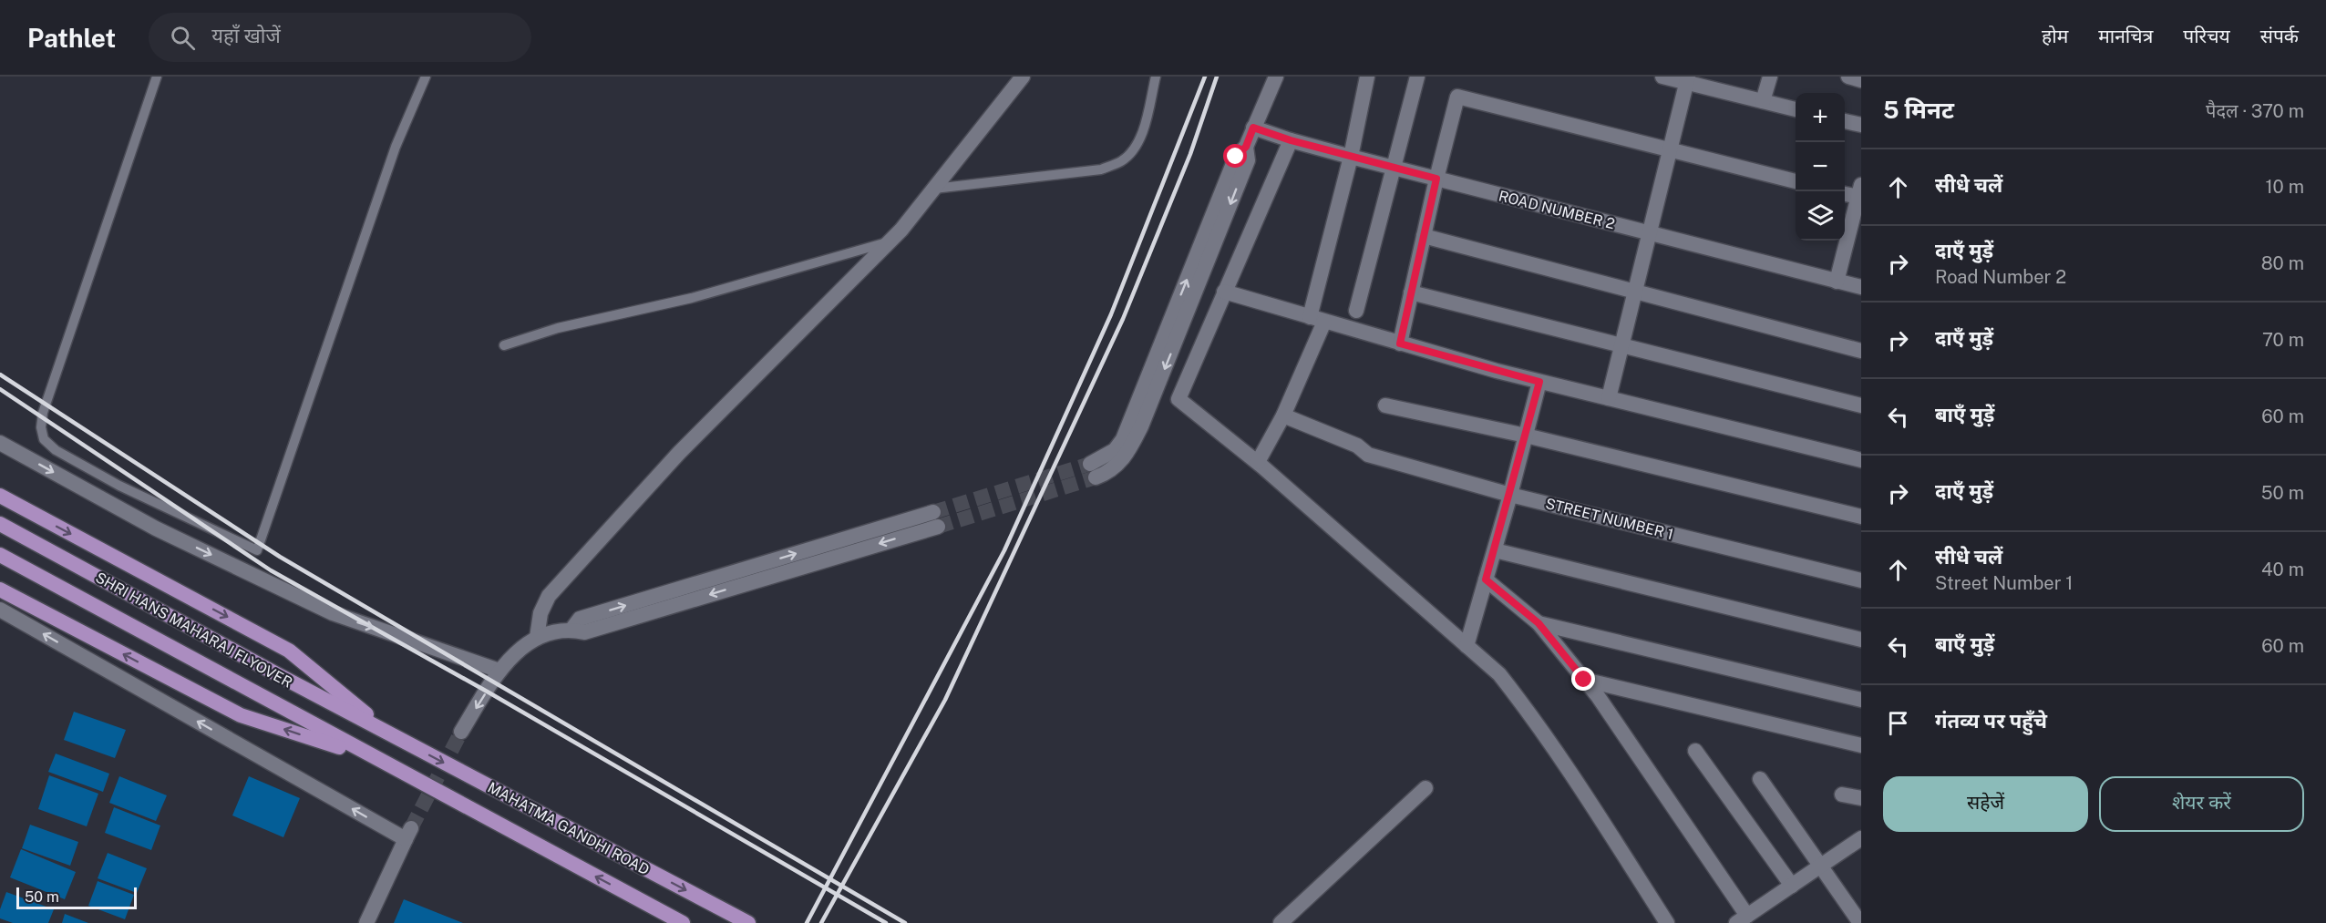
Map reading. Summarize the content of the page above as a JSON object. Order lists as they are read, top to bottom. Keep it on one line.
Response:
{"streets":{"main road":["SHRI HANS MAHARAJ FLYOVER","MAHATMA GANDHI ROAD"],"street":["ROAD NUMBER 2","STREET NUMBER 1"]},"crossings":[["SHRI HANS MAHARAJ FLYOVER","MAHATMA GANDHI ROAD"]],"scale_bar":"50 m","page":{"header":"Pathlet","search":"यहाँ खोजें","nav":["होम","मानचित्र","परिचय","संपर्क"],"heading":["5 मिनट","पैदल · 370 m"],"map_buttons":["+","−"],"list":[["सीधे चलें","10 m"],["दाएँ मुड़ें","Road Number 2","80 m"],["दाएँ मुड़ें","70 m"],["बाएँ मुड़ें","60 m"],["दाएँ मुड़ें","50 m"],["सीधे चलें","Street Number 1","40 m"],["बाएँ मुड़ें","60 m"],"गंतव्य पर पहुँचे"],"buttons":["सहेजें","शेयर करें"],"scale":"50 m"}}
